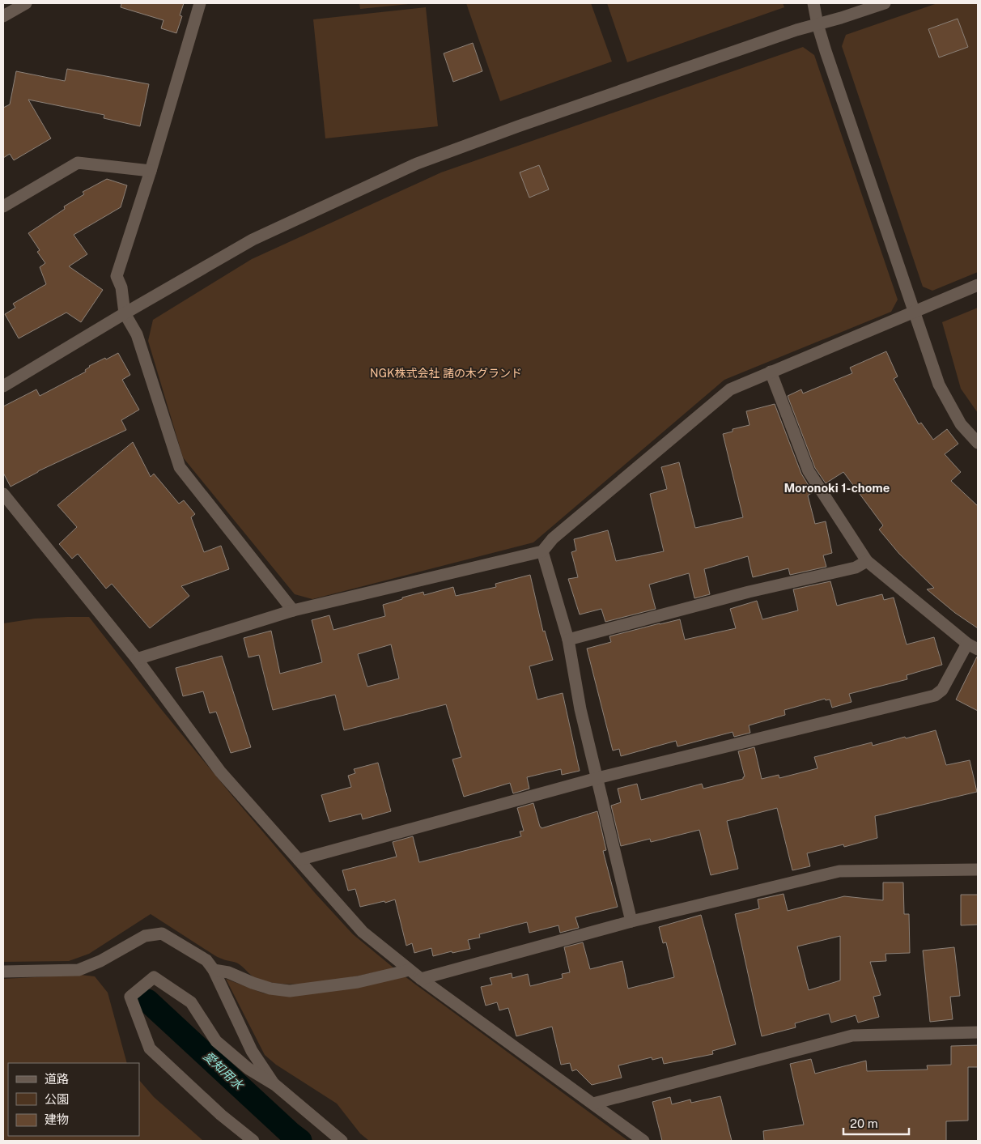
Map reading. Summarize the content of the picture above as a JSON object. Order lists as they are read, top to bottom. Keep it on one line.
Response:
{"districts":["Moronoki 1-chome"],"water":["愛知用水"],"parks":["NGK株式会社 諸の木グランド"],"legend":["道路","公園","建物"],"scale_bar":"20 m"}
